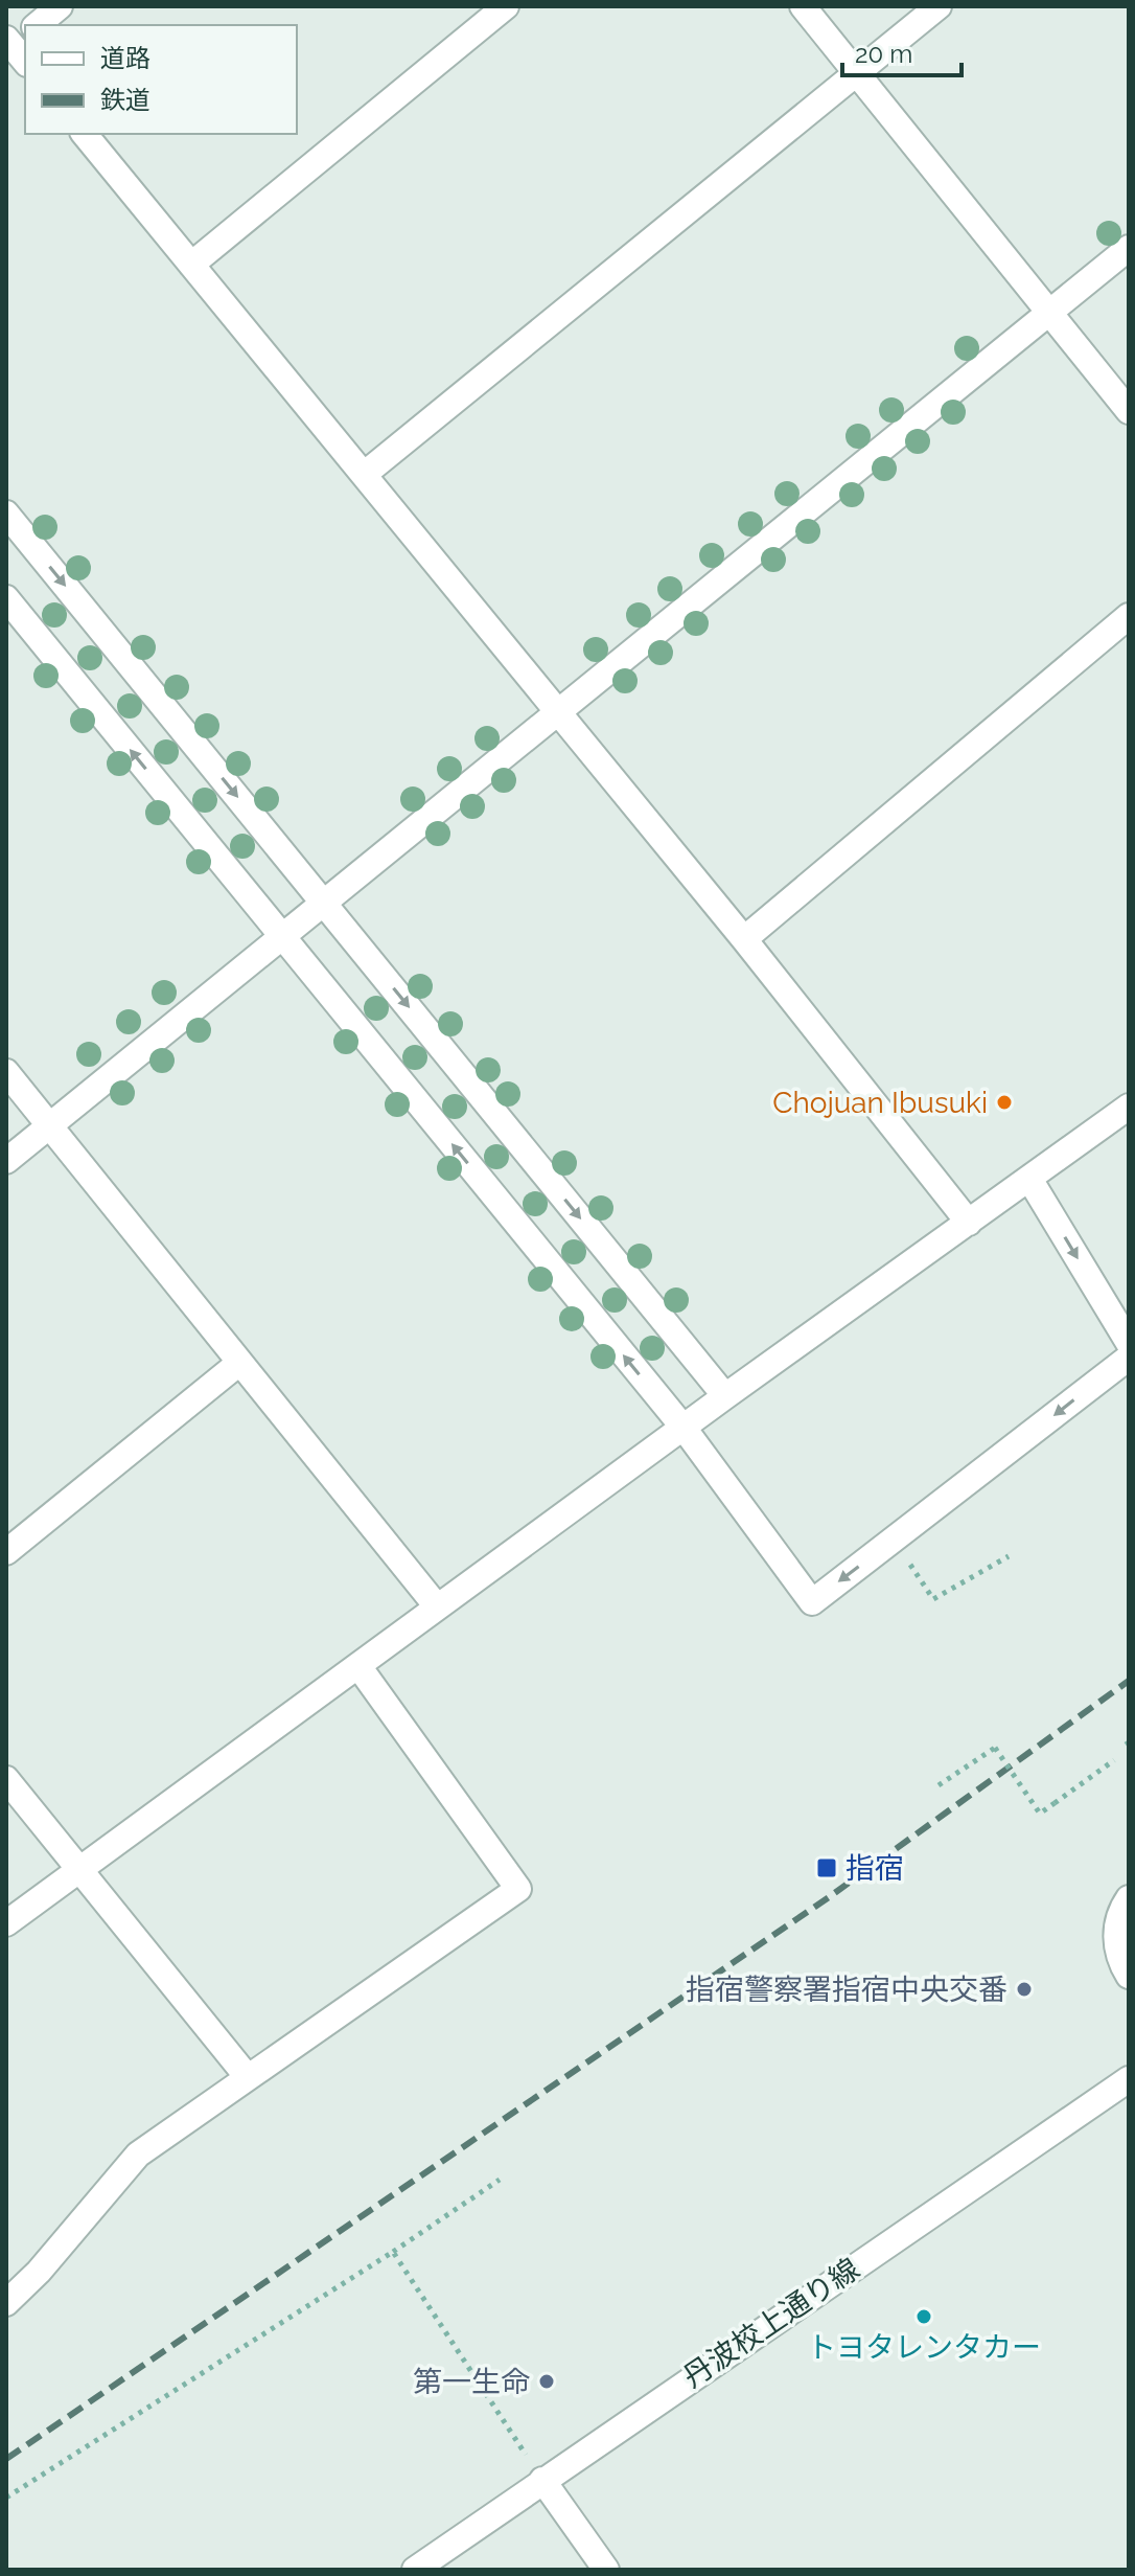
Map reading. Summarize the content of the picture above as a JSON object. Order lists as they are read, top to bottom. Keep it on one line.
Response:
{"streets":{"street":["丹波校上通り線"]},"places":{"other":["Chojuan Ibusuki","指宿警察署指宿中央交番","トヨタレンタカー","第一生命"],"transit":["指宿"]},"legend":["道路","鉄道"],"scale_bar":"20 m"}
